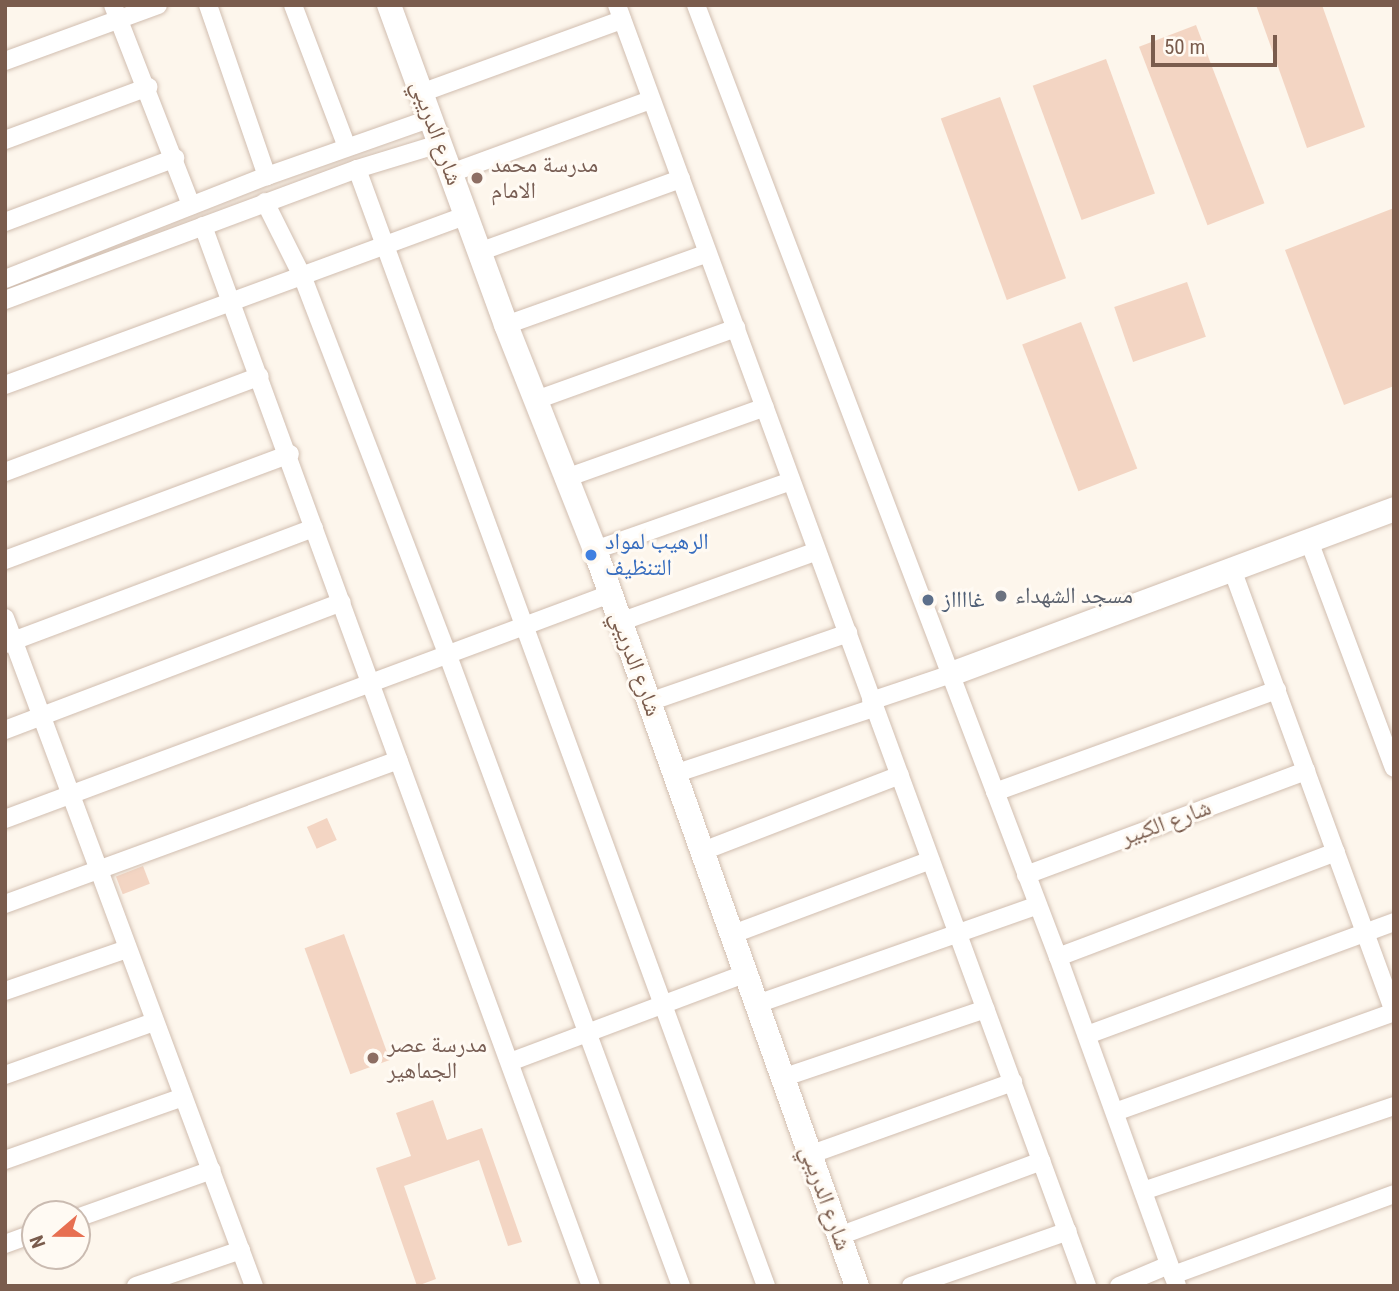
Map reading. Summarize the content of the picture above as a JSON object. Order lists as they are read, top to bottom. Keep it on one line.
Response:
{"streets":{"street":["شارع الدريبي","شارع الكبير"]},"places":["مدرسة محمد الامام","الرهيب لمواد التنظيف","مسجد الشهداء","غااااز","مدرسة عصر الجماهير"],"scale_bar":"50 m","north":"left"}
